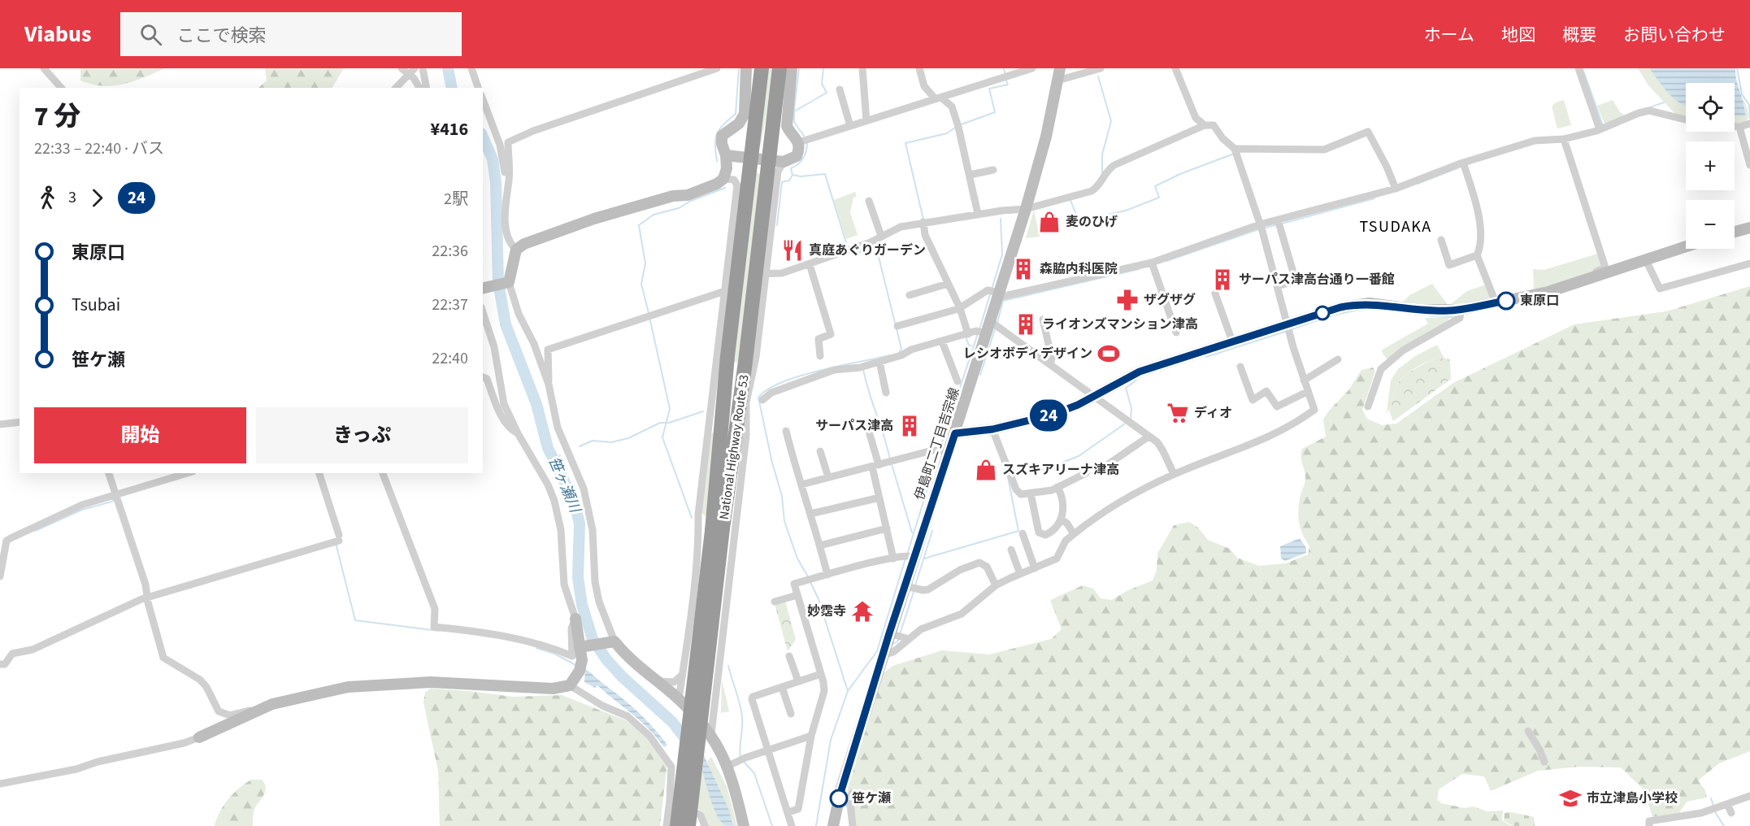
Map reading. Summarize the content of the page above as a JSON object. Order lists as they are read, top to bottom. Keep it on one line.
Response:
{"streets":{"highway":["National Highway Route 53"],"street":["伊島町二丁目吉宗線"]},"districts":["TSUDAKA"],"water":["笹ヶ瀬川"],"places":{"shop":["麦のひげ","スズキアリーナ津高"],"restaurant":["真庭あぐりガーデン"],"building":["森脇内科医院","サーパス津高台通り一番館","ライオンズマンション津高","サーパス津高"],"pharmacy":["ザグザグ"],"other":["東原口","笹ケ瀬"],"sports":["レシオボディデザイン"],"supermarket":["ディオ"],"temple":["妙霑寺"],"school or university":["市立津島小学校"]},"lines":["bus line 24"],"page":{"header":"Viabus","search":"ここで検索","nav":["ホーム","地図","概要","お問い合わせ"],"on_map":"24","map_buttons":["+","−"],"heading":["7 分","22:33 – 22:40 · バス","¥416"],"legs":["3","24","2駅"],"list":[{"name":"東原口","value":"22:36"},{"name":"Tsubai","value":"22:37"},{"name":"笹ケ瀬","value":"22:40"}],"buttons":["開始","きっぷ"]}}
